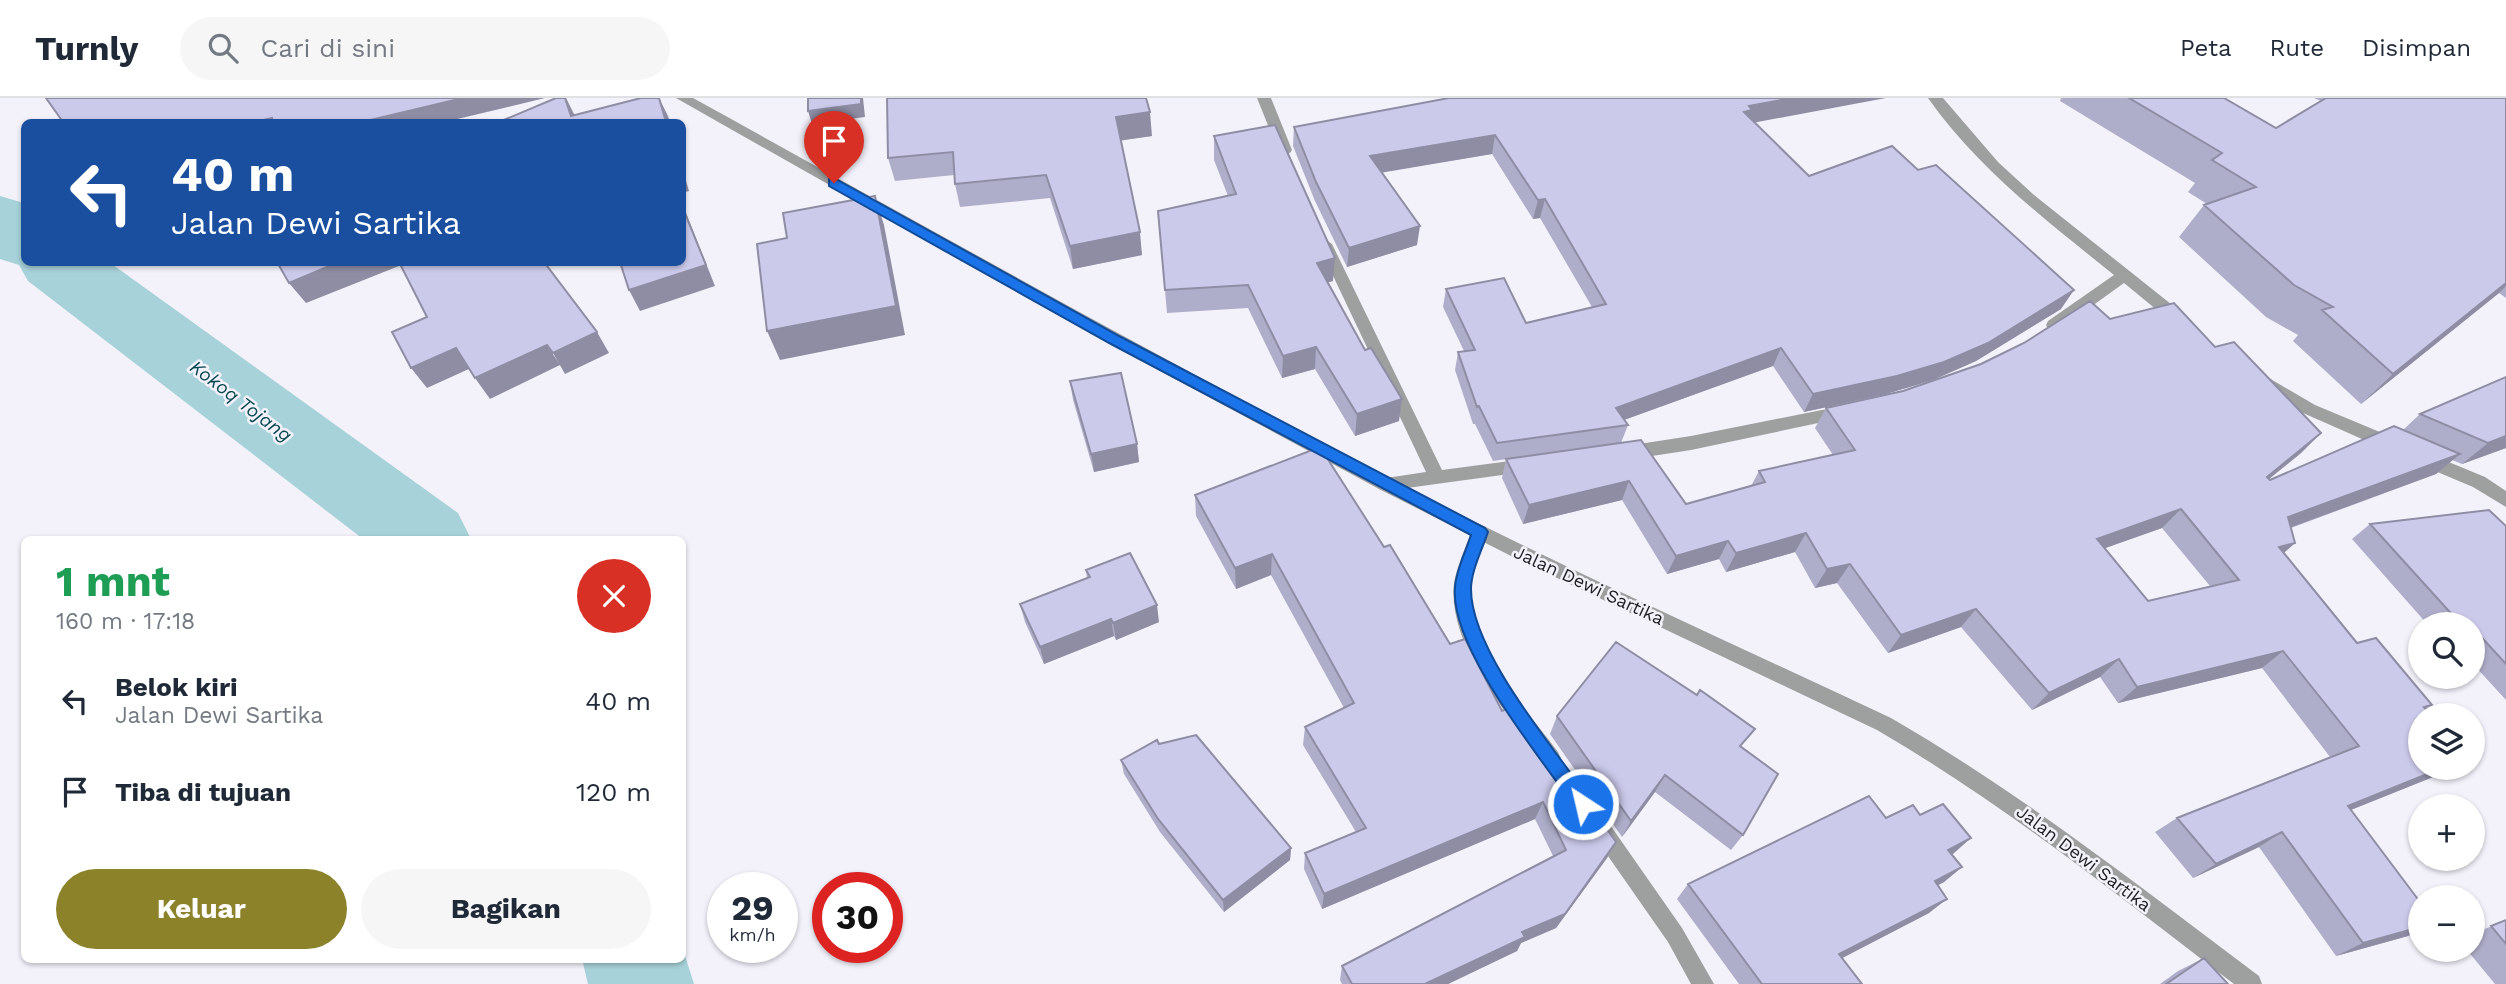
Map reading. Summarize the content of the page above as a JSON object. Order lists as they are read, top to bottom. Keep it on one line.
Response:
{"streets":{"street":["Jalan Dewi Sartika"]},"water":["Kokoq Tojang"],"page":{"header":"Turnly","search":"Cari di sini","nav":["Peta","Rute","Disimpan"],"turn":["40 m","Jalan Dewi Sartika"],"heading":["1 mnt","160 m · 17:18"],"map_buttons":["+","−"],"list":[{"name":"Belok kiri","note":"Jalan Dewi Sartika","value":"40 m"},{"name":"Tiba di tujuan","value":"120 m"}],"buttons":["Keluar","Bagikan"],"speed":"29 km/h","limit":"30"}}
